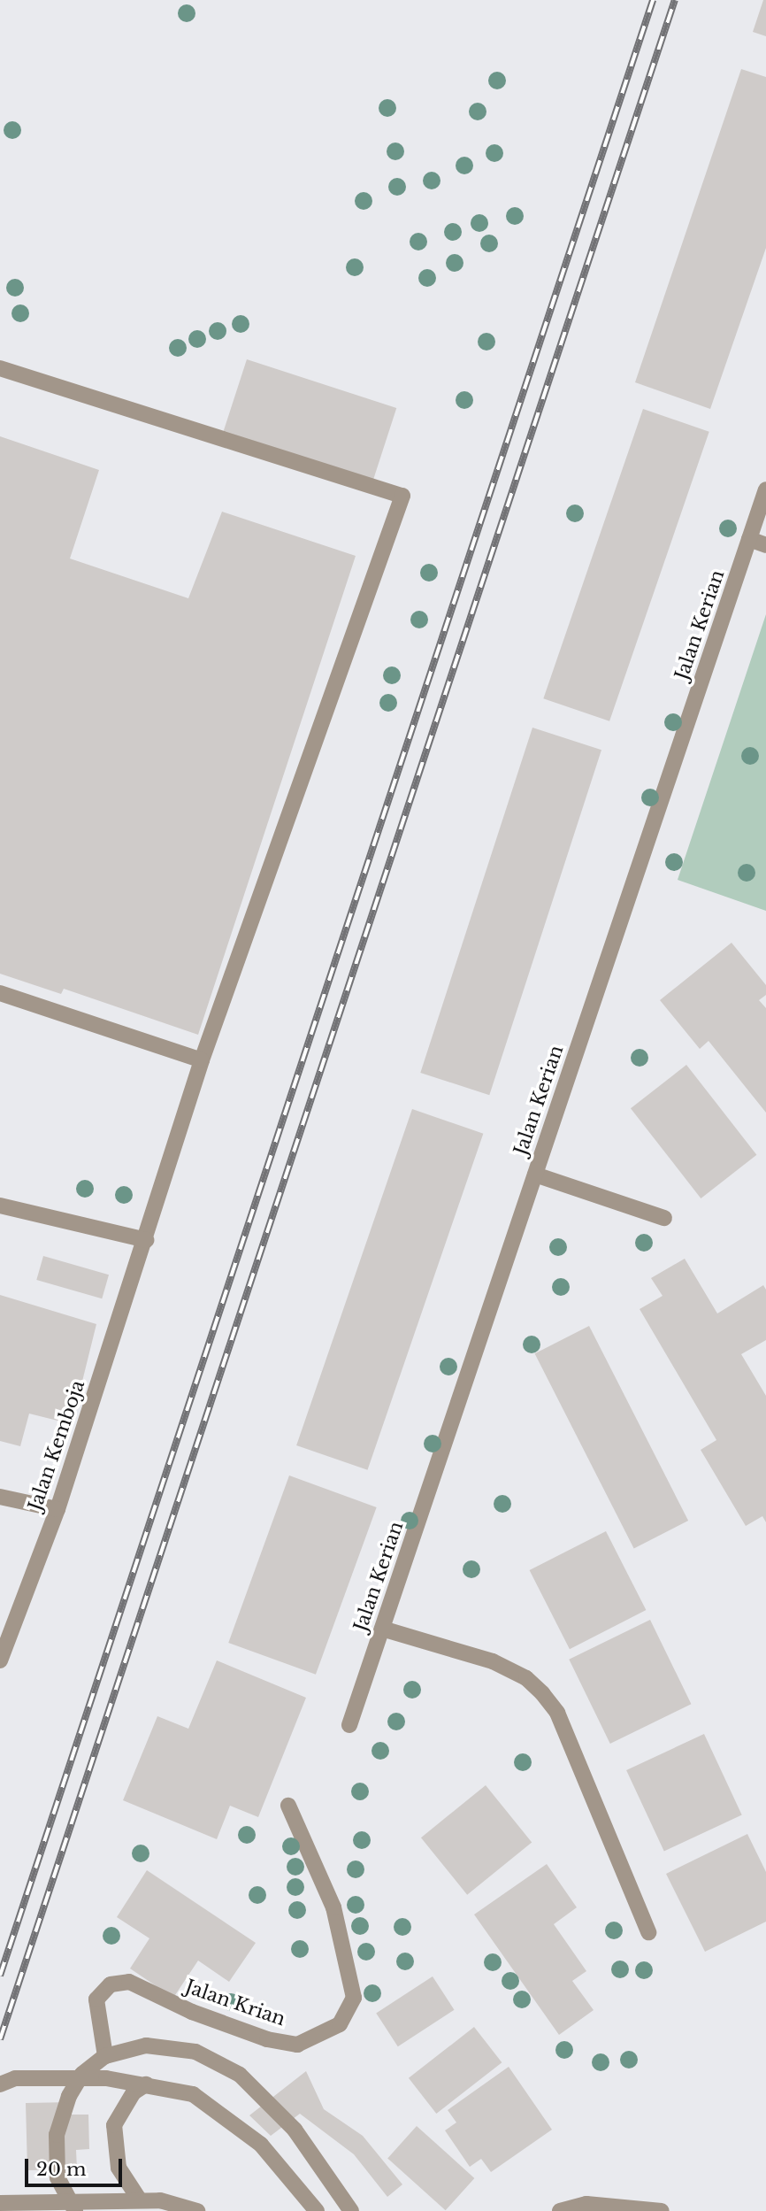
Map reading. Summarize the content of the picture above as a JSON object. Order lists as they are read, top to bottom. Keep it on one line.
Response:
{"streets":{"street":["Jalan Kerian","Jalan Kemboja","Jalan Krian"]},"scale_bar":"20 m"}
